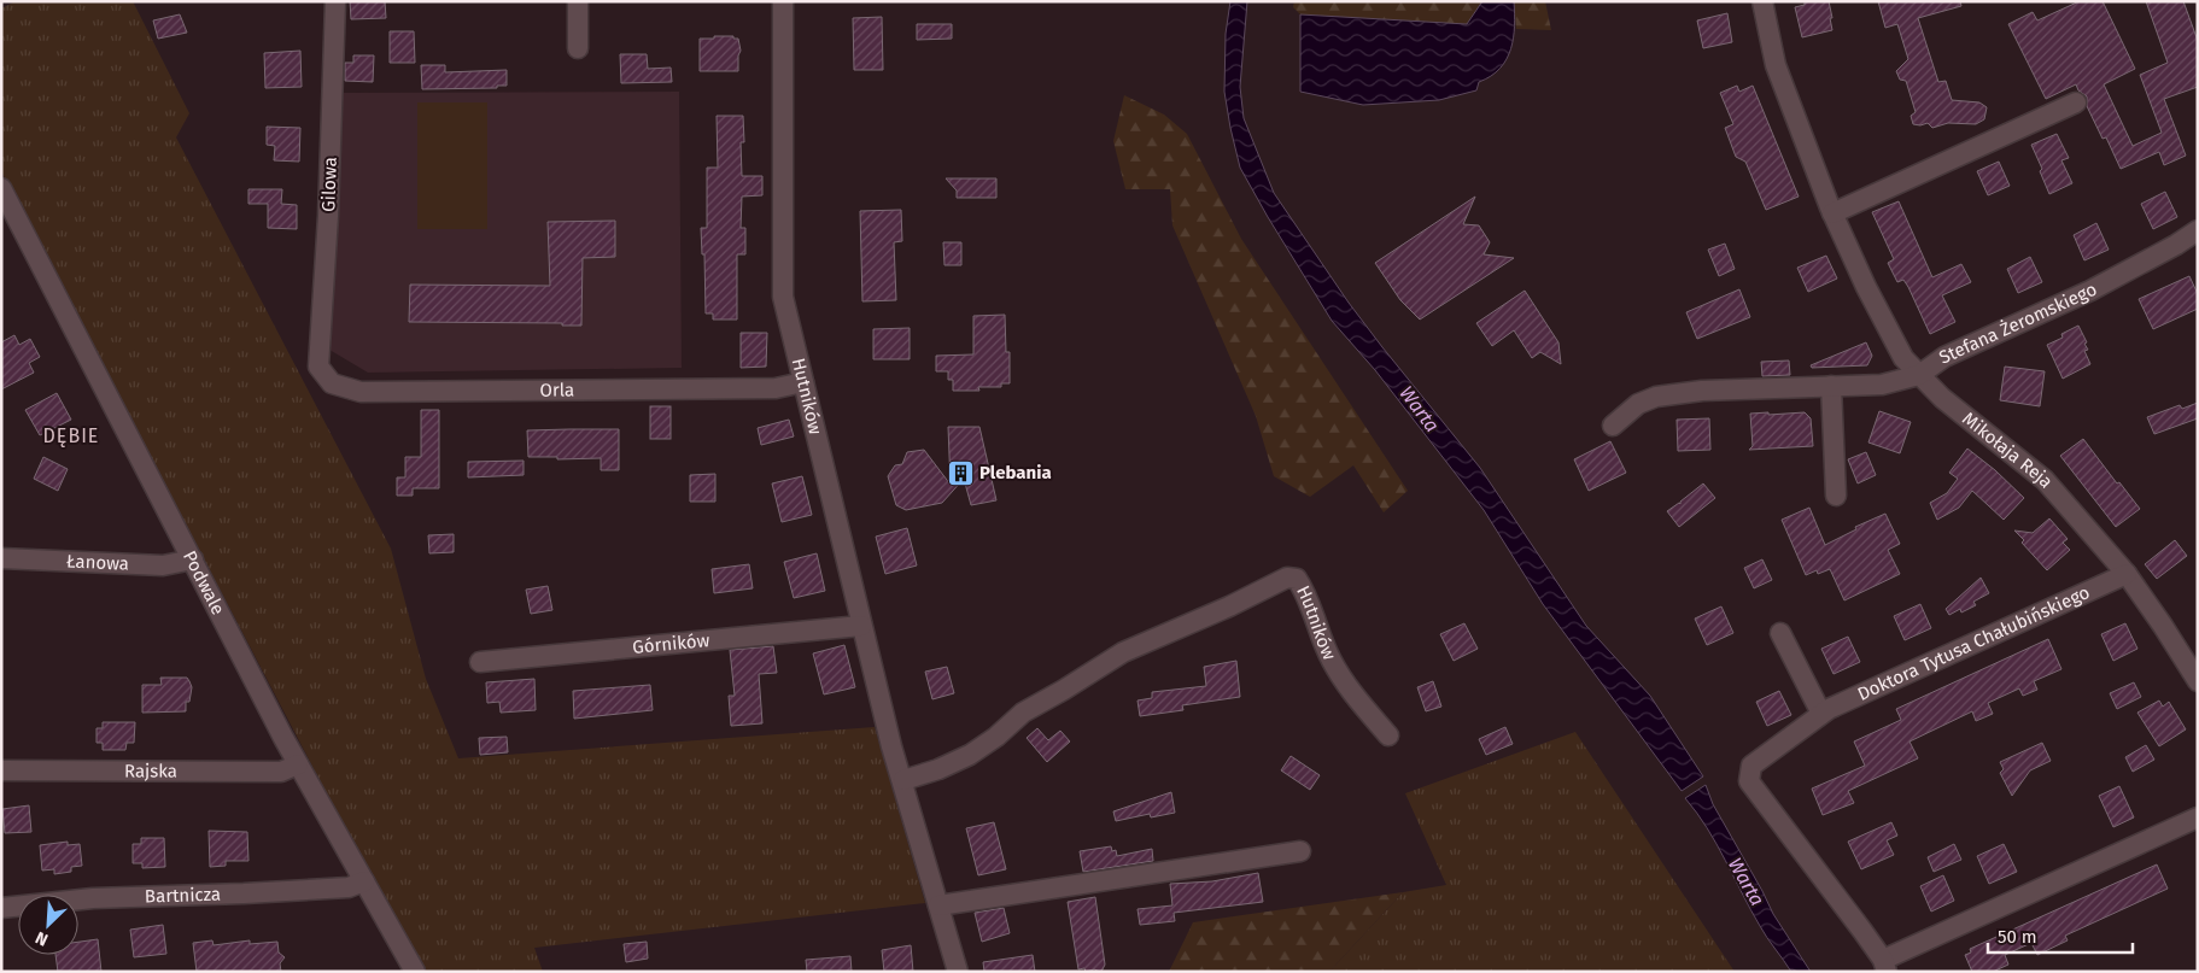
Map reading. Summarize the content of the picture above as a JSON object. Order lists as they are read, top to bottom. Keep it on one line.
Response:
{"streets":{"street":["Gilowa","Stefana Żeromskiego","Orla","Hutników","Mikołaja Reja","Łanowa","Podwale","Doktora Tytusa Chałubińskiego","Górników","Rajska","Bartnicza"]},"crossings":[["Gilowa","Orla"],["Stefana Żeromskiego","Mikołaja Reja"],["Orla","Hutników"],["Hutników","Górników"],["Mikołaja Reja","Doktora Tytusa Chałubińskiego"],["Łanowa","Podwale"],["Podwale","Rajska"],["Podwale","Bartnicza"]],"districts":["DĘBIE"],"water":["Warta"],"places":{"building":["Plebania"]},"scale_bar":"50 m","north":"bottom left"}
